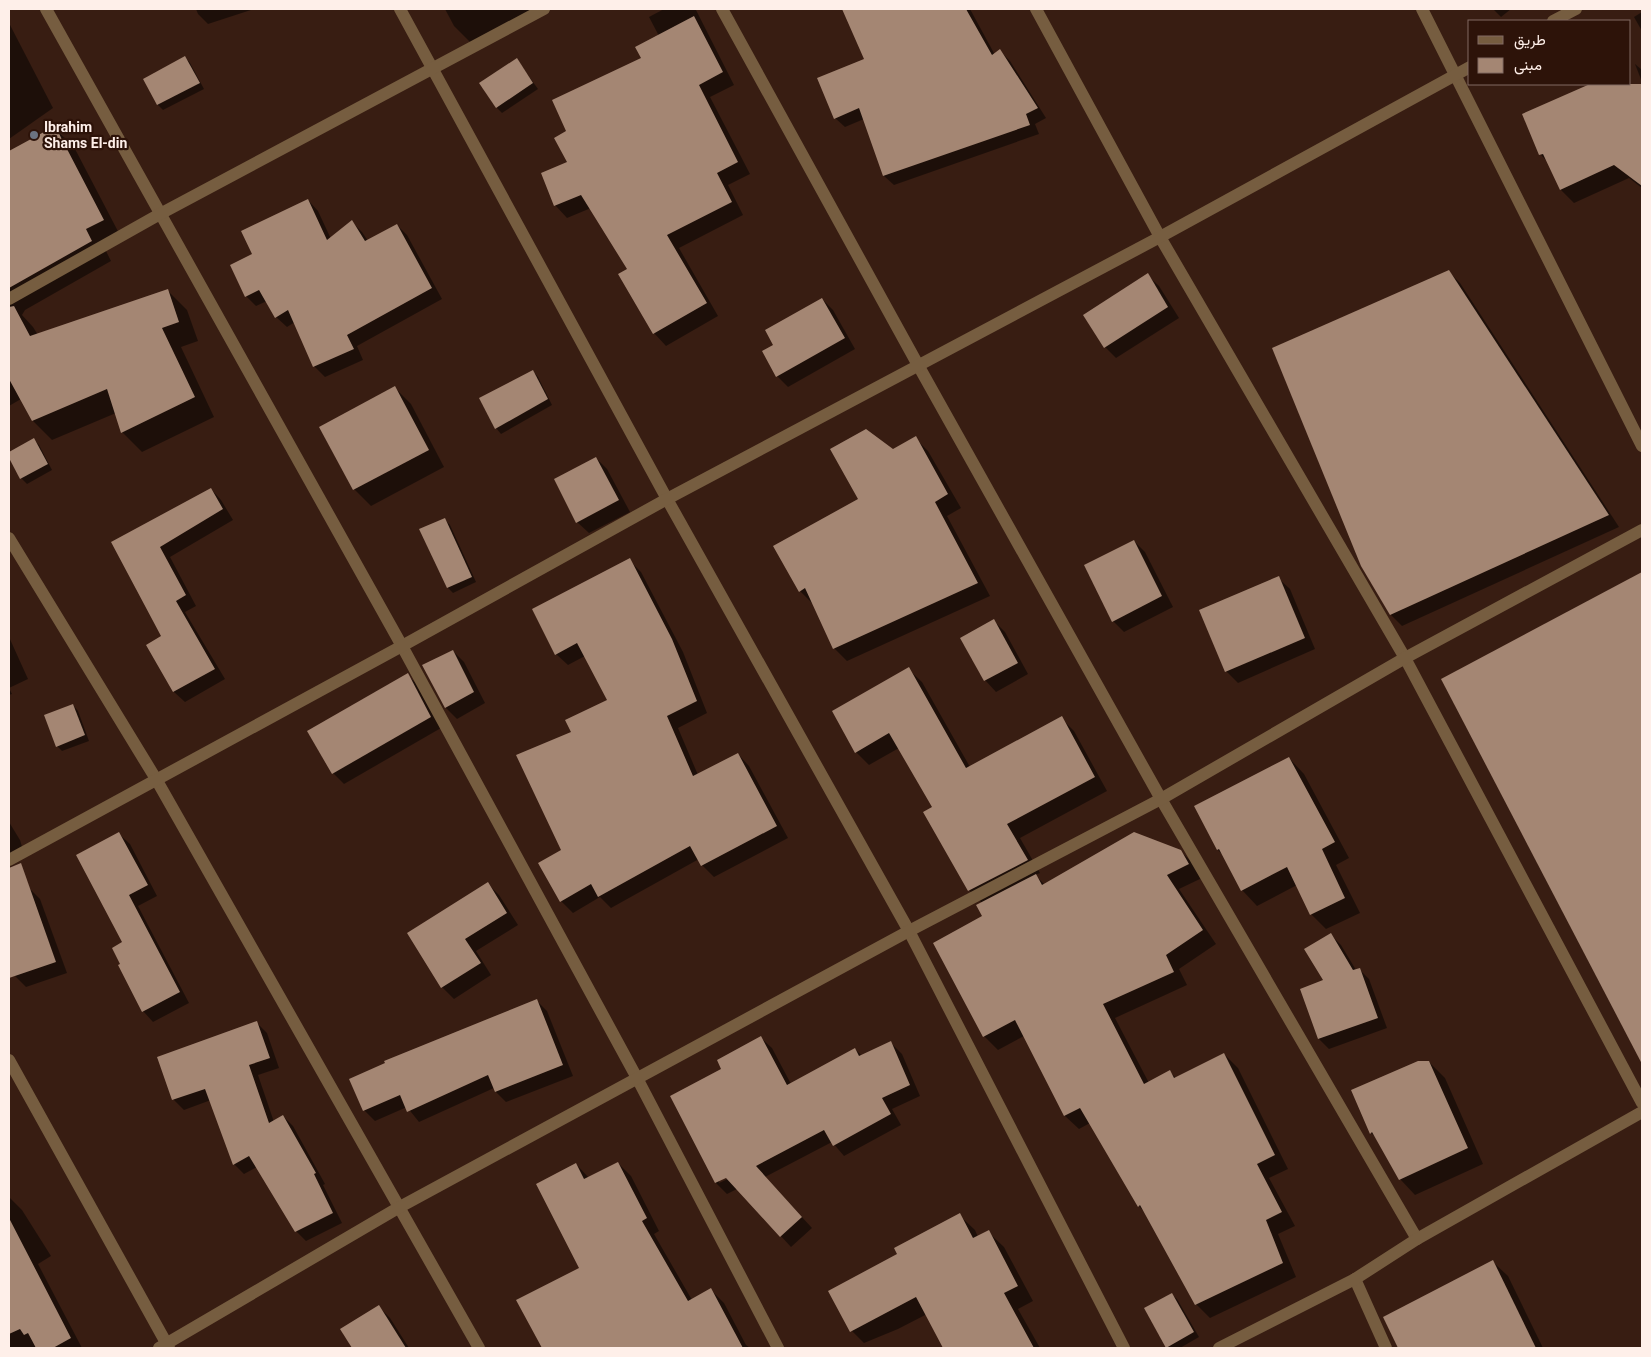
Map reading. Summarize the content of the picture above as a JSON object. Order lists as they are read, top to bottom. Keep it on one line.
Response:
{"places":["Ibrahim Shams El-din"],"legend":["طريق","مبنى"]}
